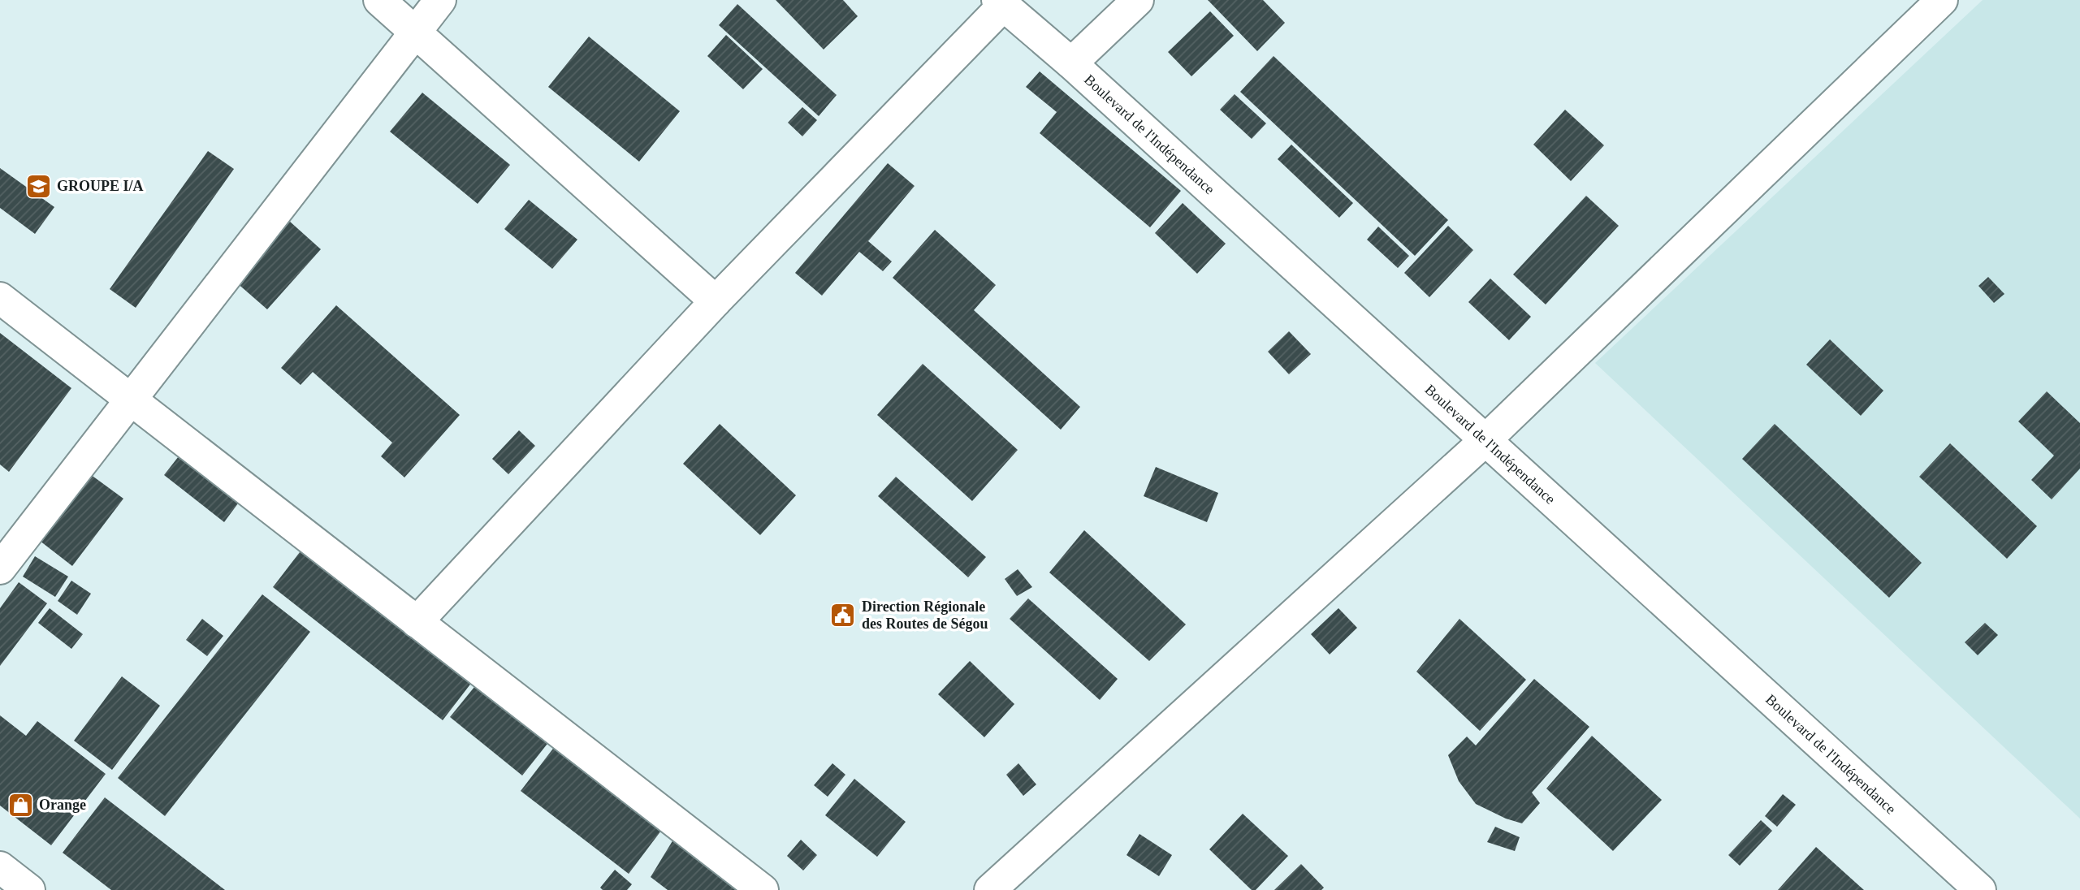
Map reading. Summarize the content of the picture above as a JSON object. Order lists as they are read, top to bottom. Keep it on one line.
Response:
{"streets":{"main road":["Boulevard de l'Indépendance"]},"places":{"school or university":["GROUPE I/A"],"public building":["Direction Régionale des Routes de Ségou"],"shop":["Orange"]}}
